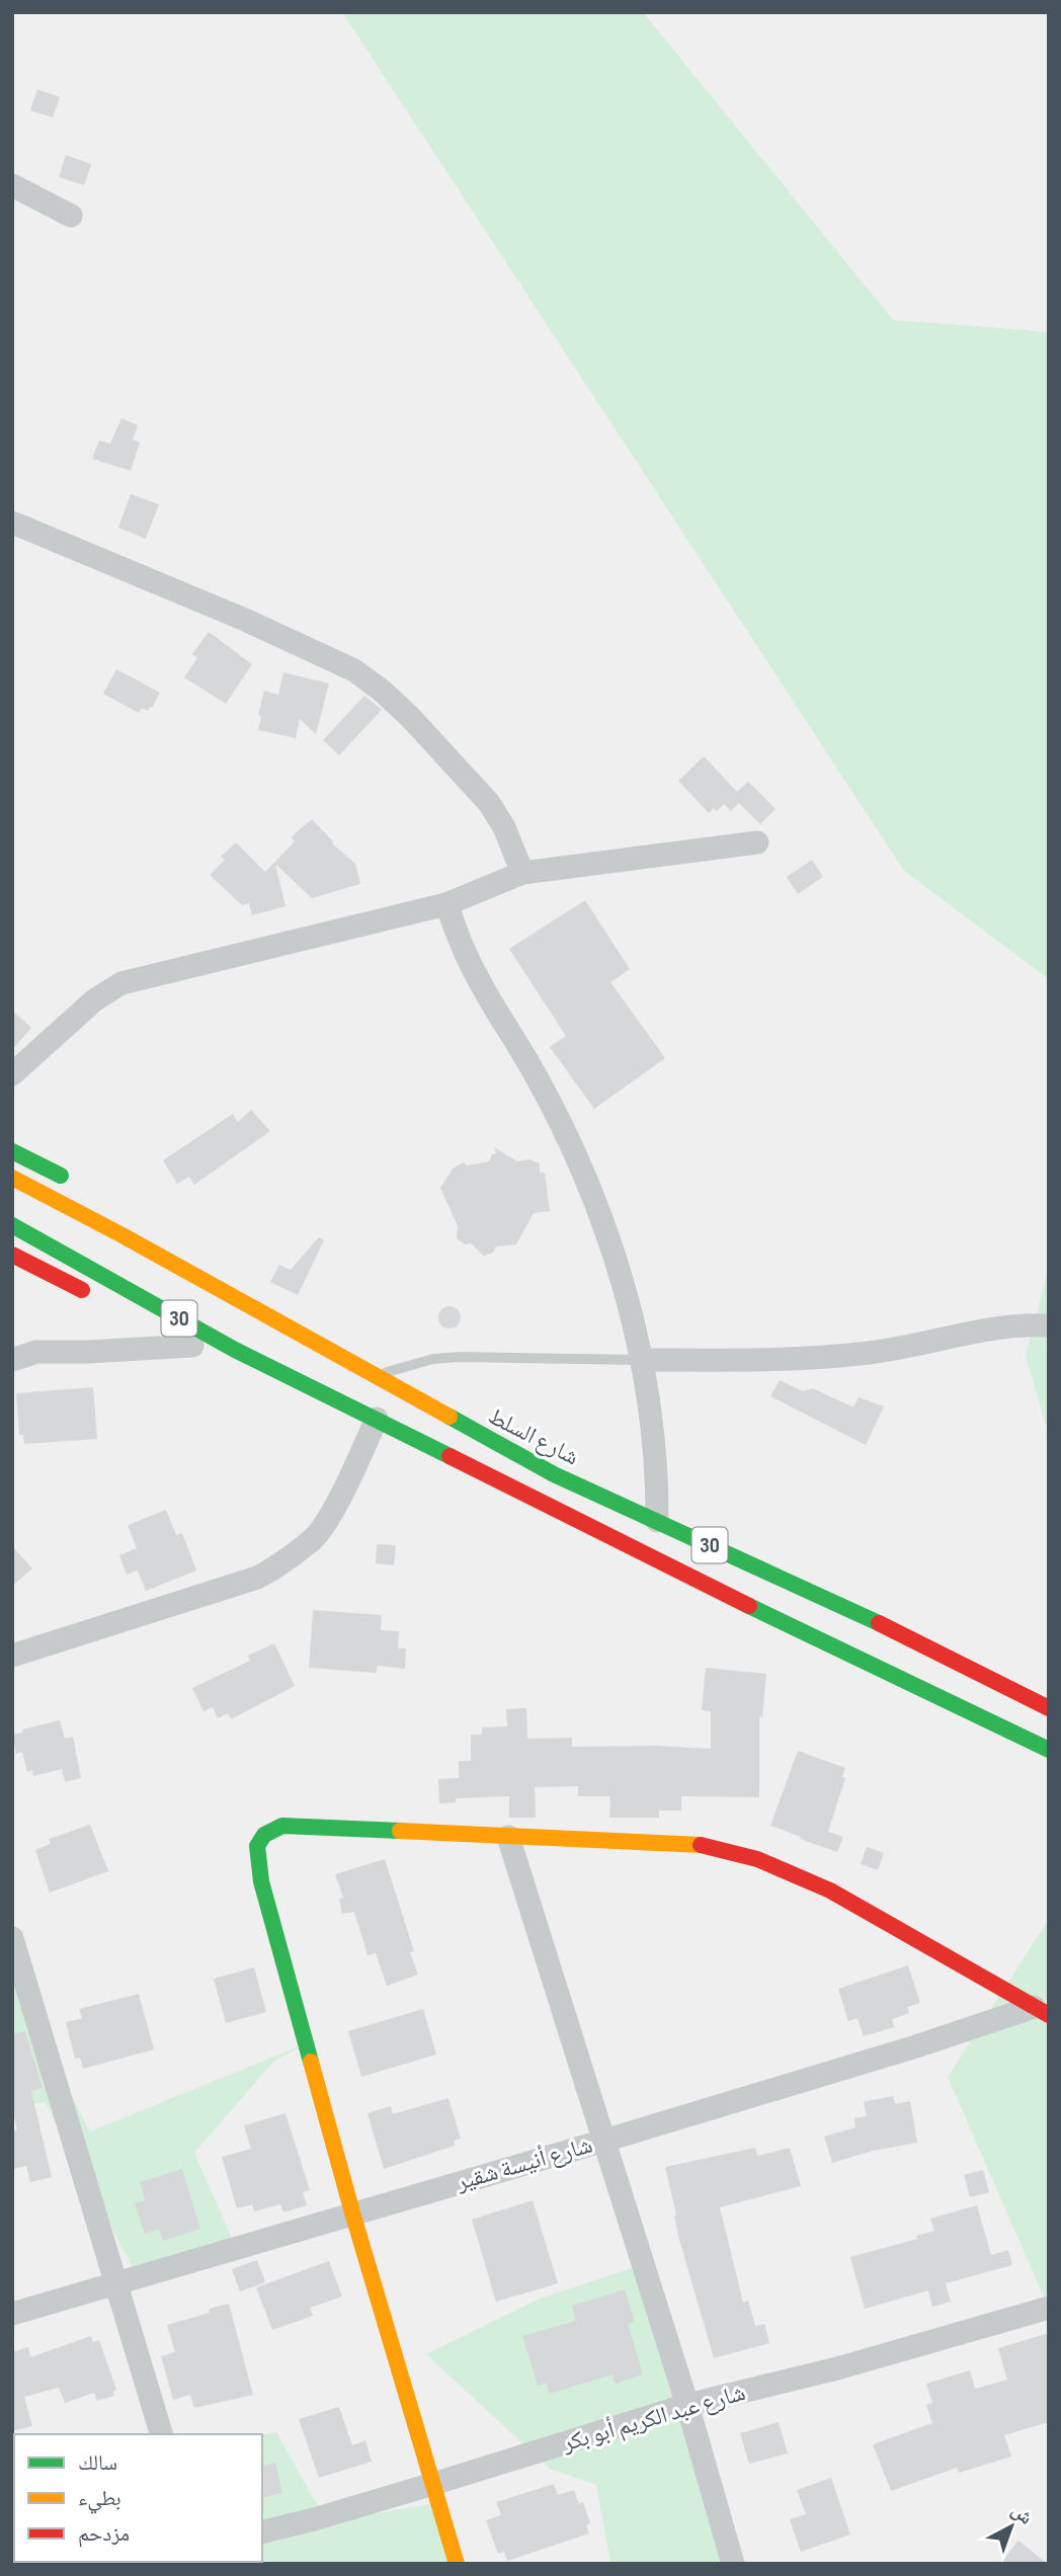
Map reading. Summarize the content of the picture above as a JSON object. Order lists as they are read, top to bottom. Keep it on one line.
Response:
{"streets":{"main road":["30","شارع السلط"],"street":["شارع أنيسة شقير","شارع عبد الكريم أبو بكر"]},"legend":["سالك","بطيء","مزدحم"],"north":"top right"}
